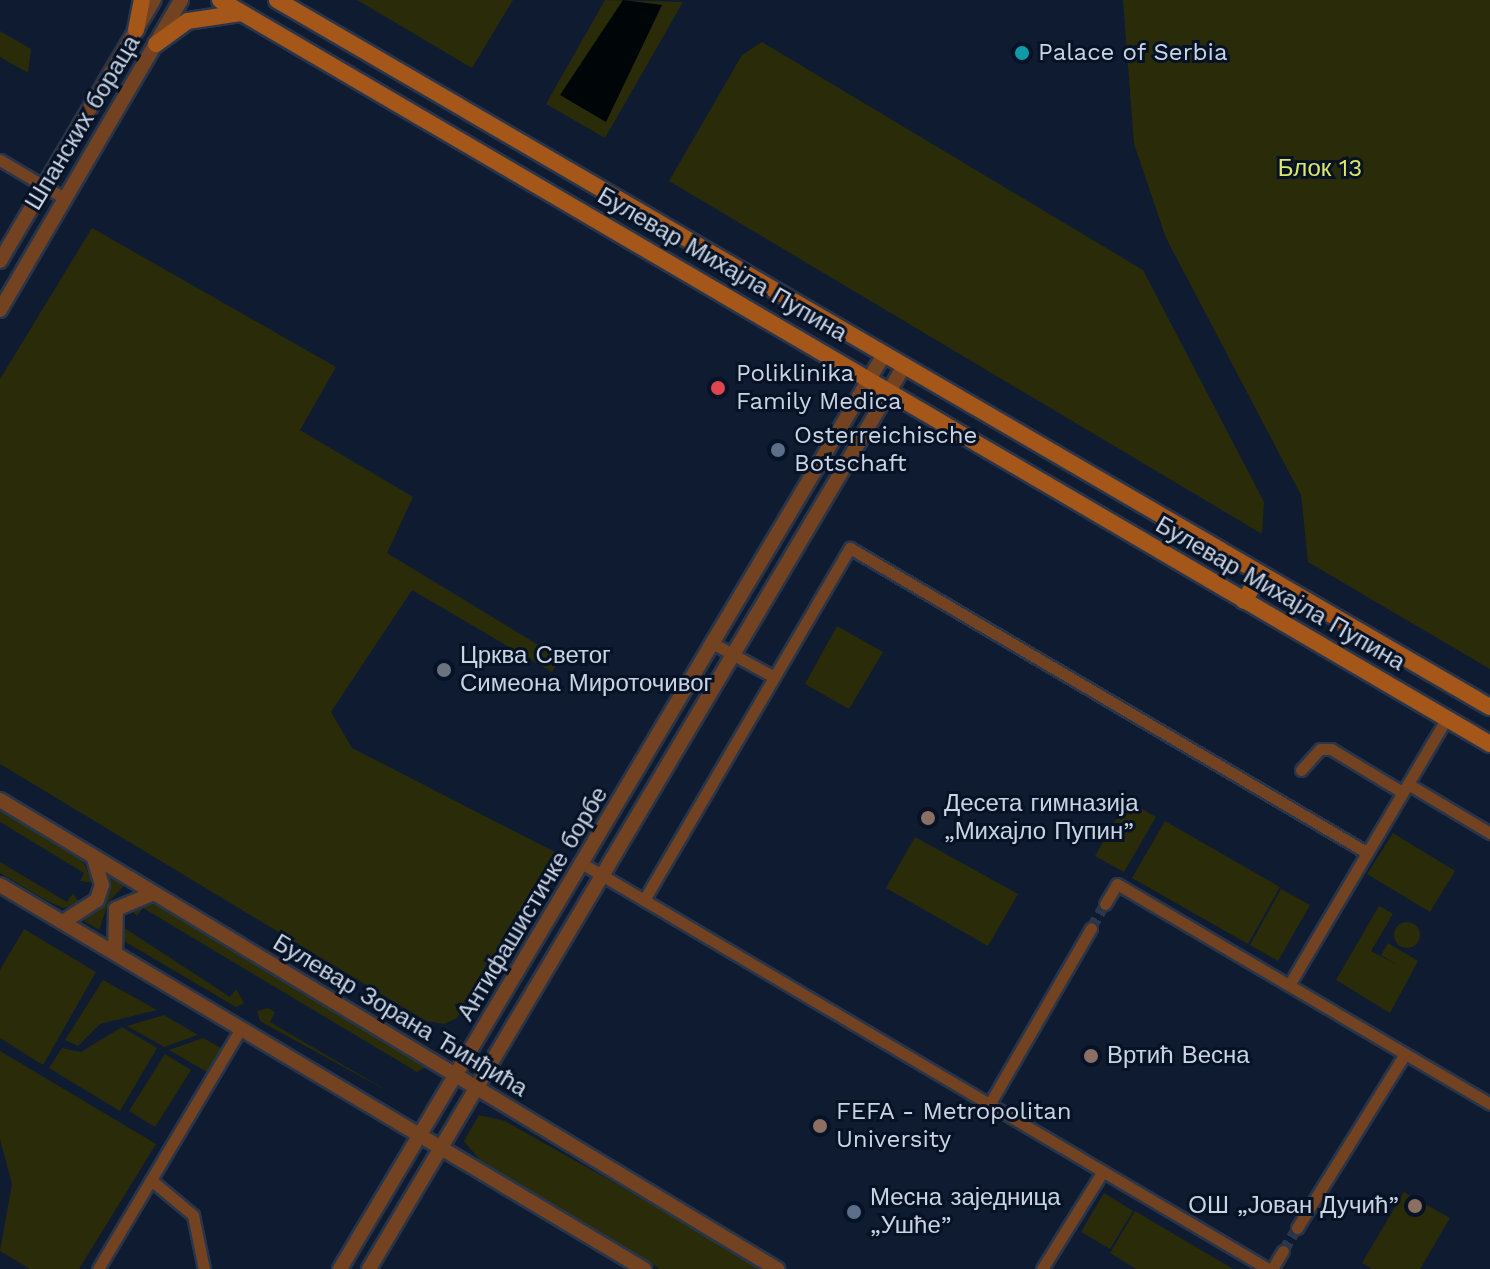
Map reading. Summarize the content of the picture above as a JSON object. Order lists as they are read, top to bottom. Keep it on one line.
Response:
{"streets":{"main road":["Булевар Михајла Пупина"],"street":["Шпанских бораца","Антифашистичке борбе","Булевар Зорана Ђинђића"]},"crossings":[["Булевар Михајла Пупина","Антифашистичке борбе"],["Антифашистичке борбе","Булевар Зорана Ђинђића"]],"parks":["Блок 13"],"places":["Palace of Serbia","Poliklinika Family Medica","Osterreichische Botschaft","Црква Светог Симеона Мироточивог","Десета гимназија „Михајло Пупин”","Вртић Весна","FEFA - Metropolitan University","ОШ „Јован Дучић”","Месна заједница „Ушће”"]}
